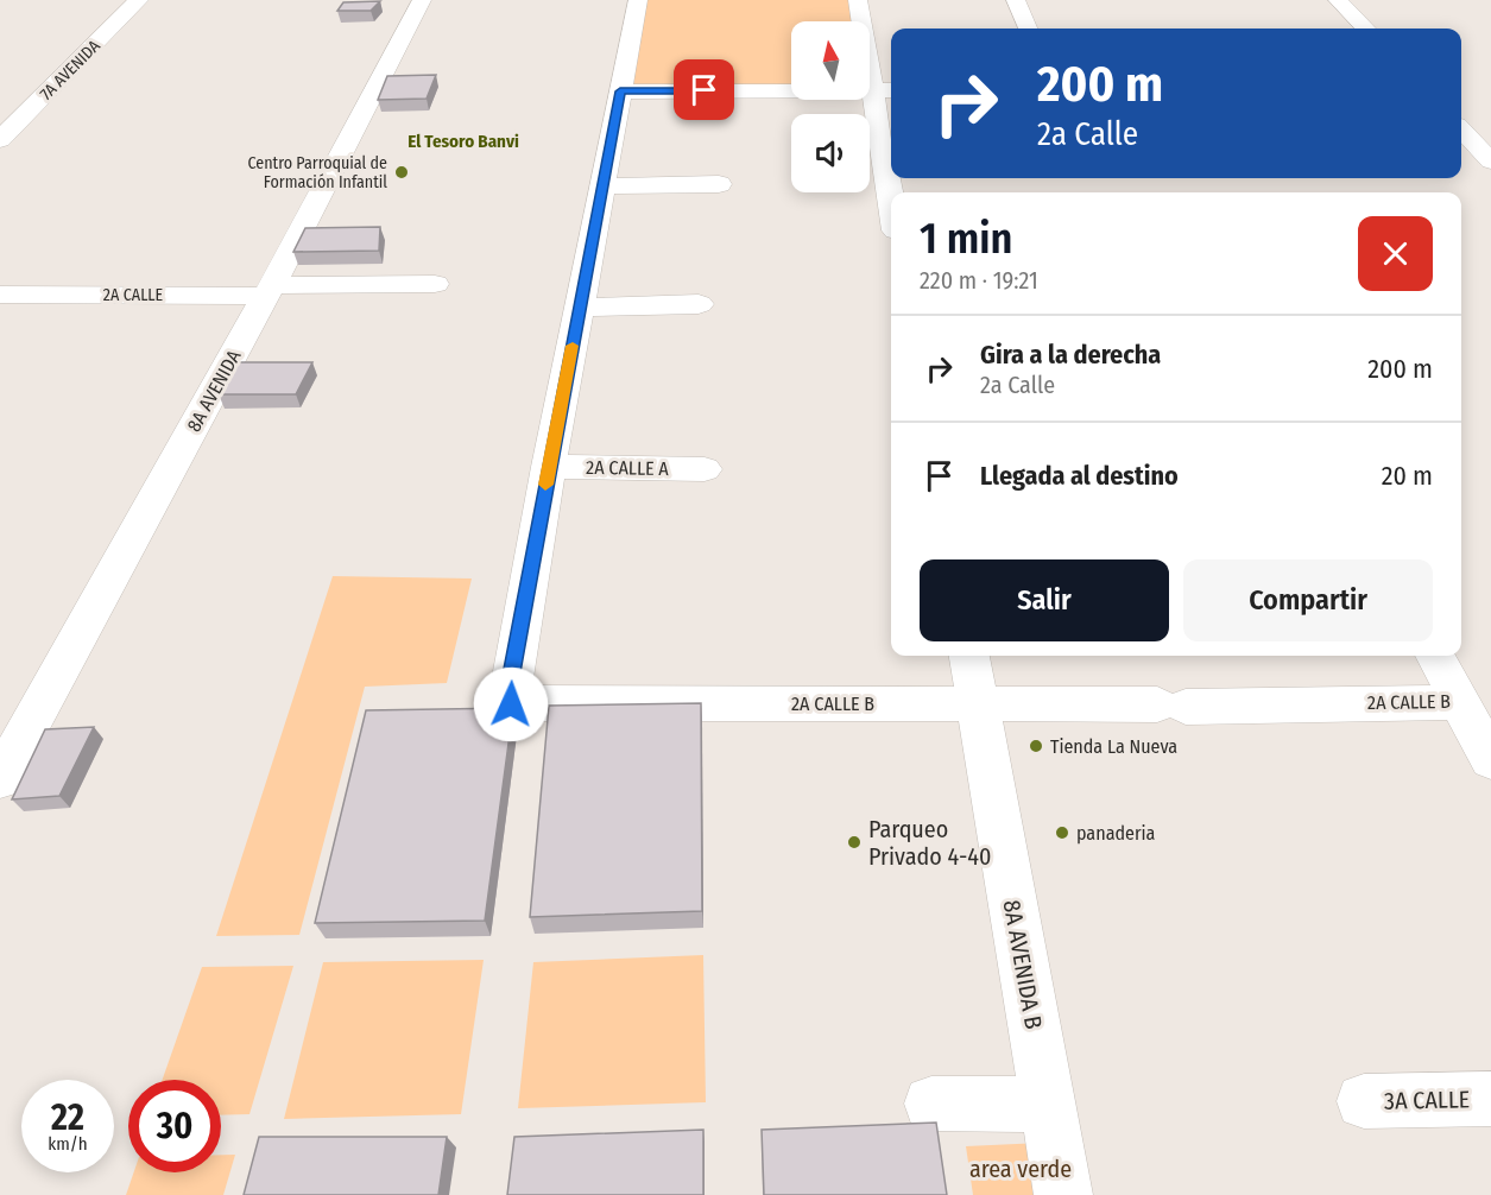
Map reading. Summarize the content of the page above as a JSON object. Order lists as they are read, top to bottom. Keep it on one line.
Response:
{"streets":{"street":["7A AVENIDA","2A CALLE","8A AVENIDA","2A CALLE A","2A CALLE B","8A AVENIDA B","3A CALLE"]},"crossings":[["2A CALLE","8A AVENIDA"],["2A CALLE A","2A CALLE B"],["2A CALLE B","8A AVENIDA B"]],"districts":["El Tesoro Banvi"],"parks":["area verde"],"places":["Centro Parroquial de Formación Infantil","Tienda La Nueva","panaderia","Parqueo Privado 4-40"],"north":"top","page":{"turn":["200 m","2a Calle"],"heading":["1 min","220 m · 19:21"],"list":[{"name":"Gira a la derecha","note":"2a Calle","value":"200 m"},{"name":"Llegada al destino","value":"20 m"}],"buttons":["Salir","Compartir"],"speed":"22 km/h","limit":"30"}}
